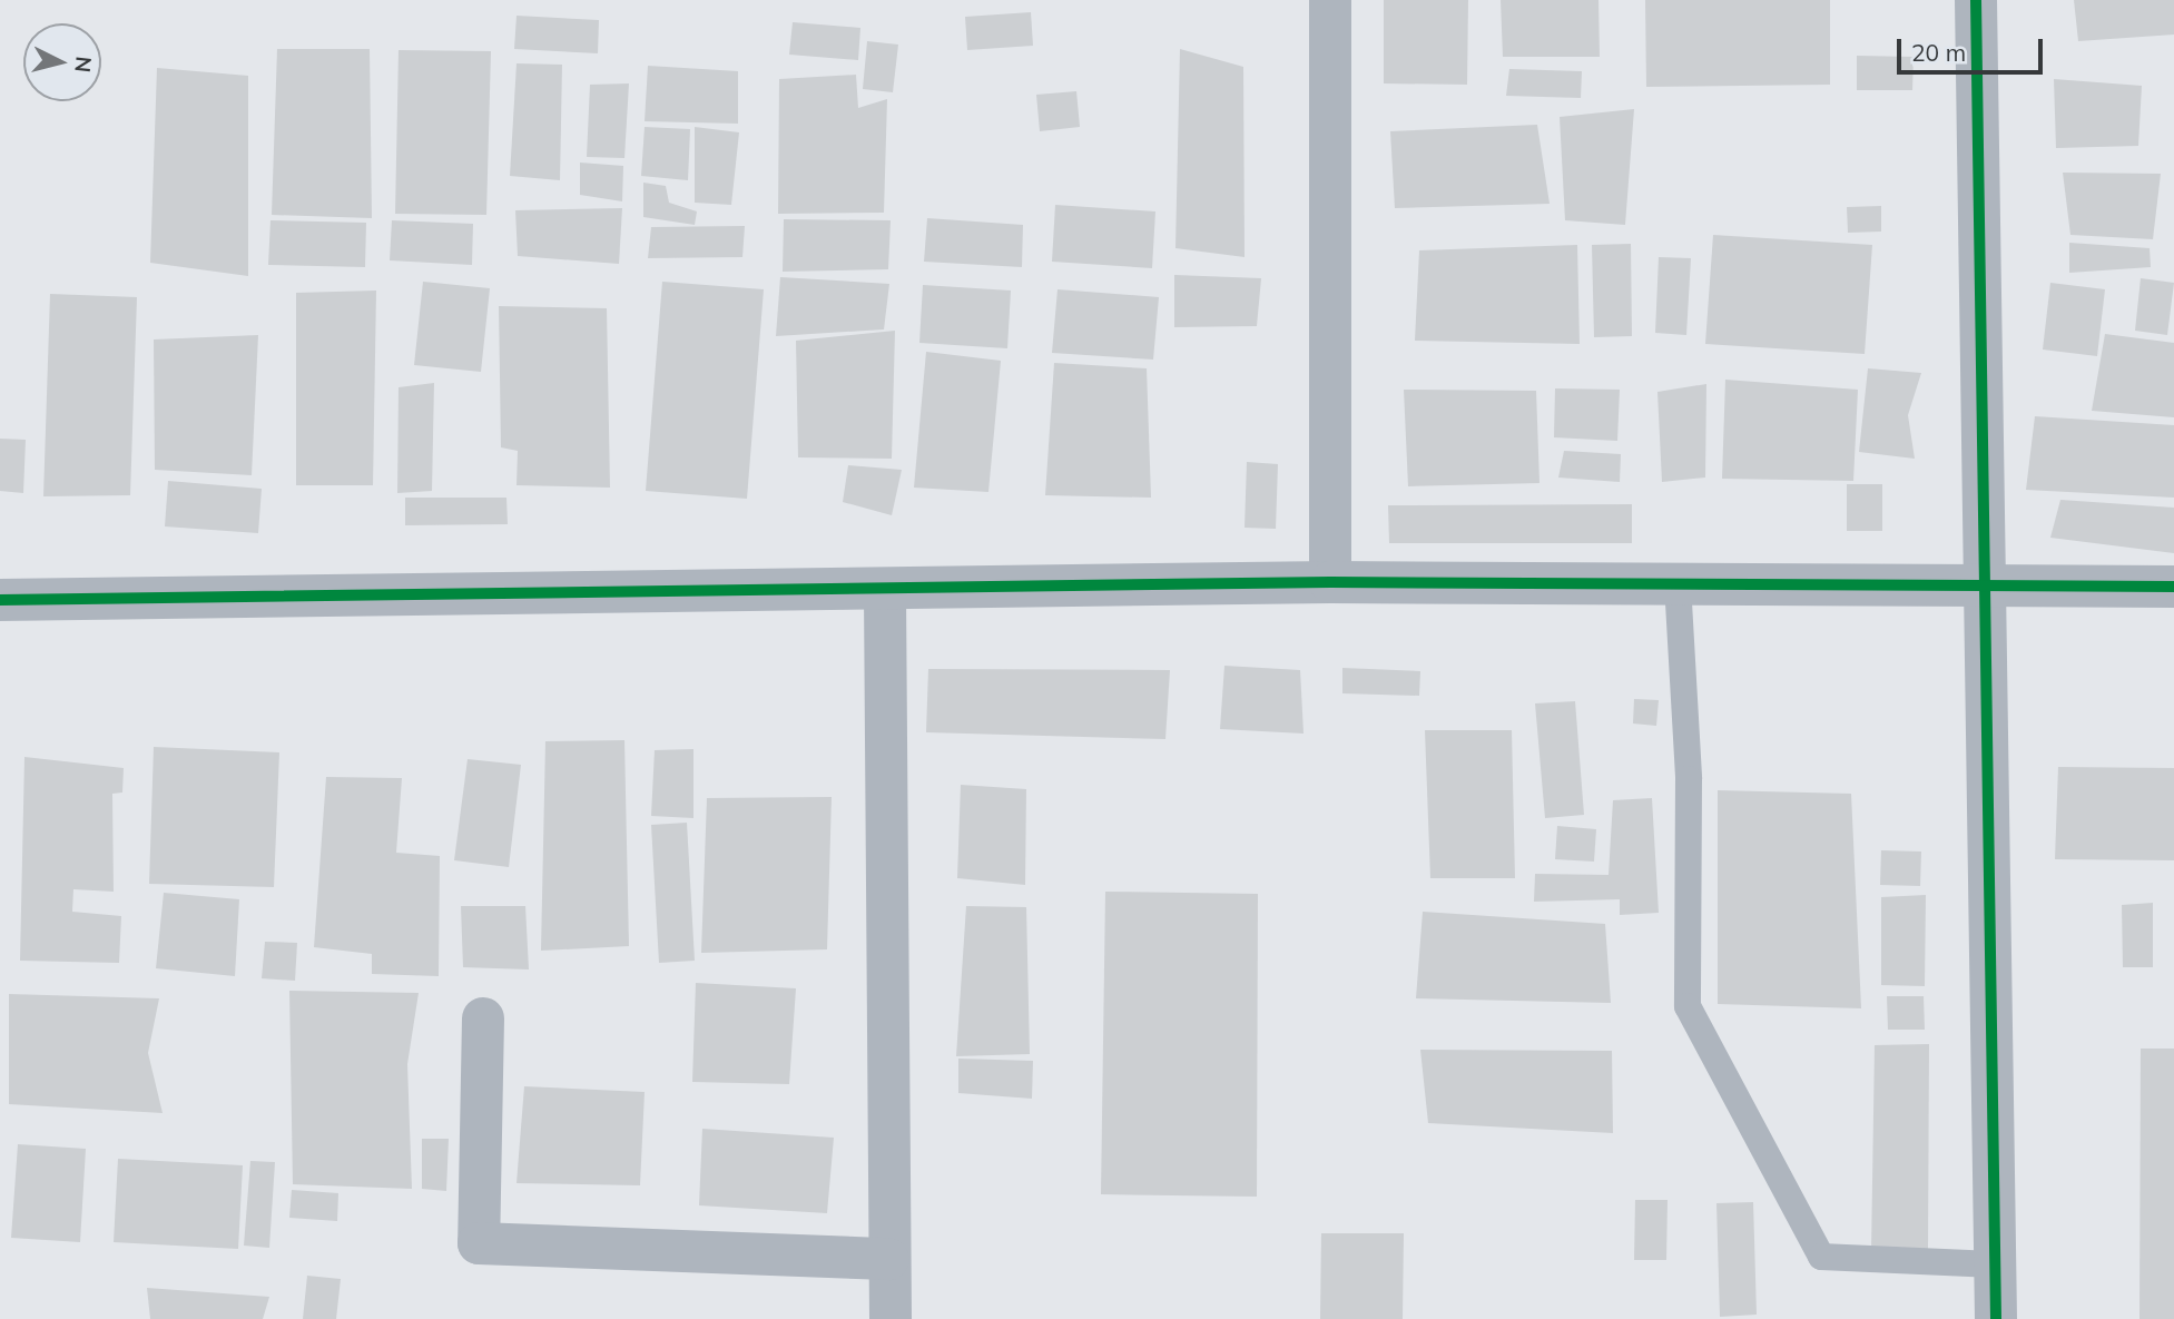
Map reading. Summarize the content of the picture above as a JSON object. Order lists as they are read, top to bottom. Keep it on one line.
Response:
{"scale_bar":"20 m","north":"right"}
